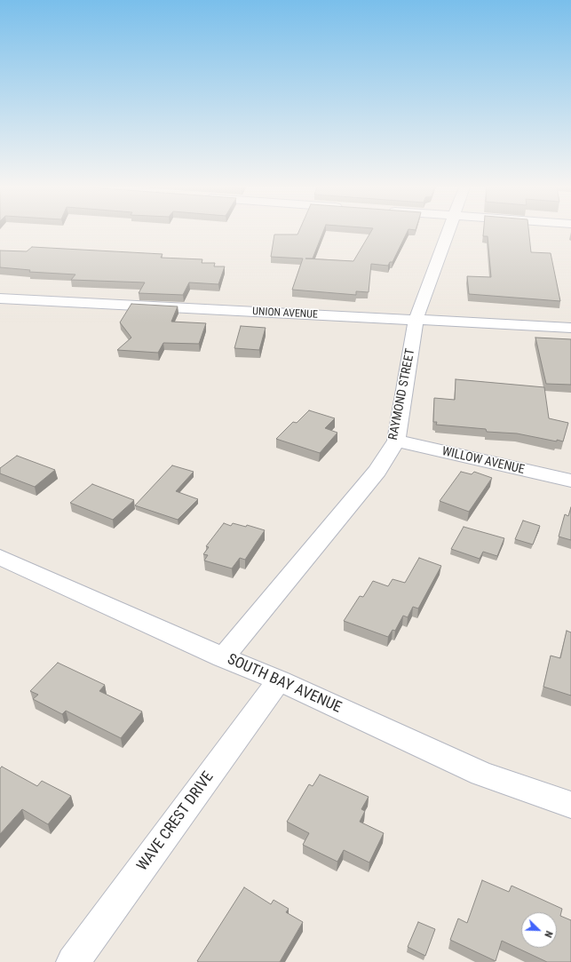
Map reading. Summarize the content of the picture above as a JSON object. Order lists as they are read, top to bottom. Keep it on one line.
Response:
{"streets":{"street":["UNION AVENUE","RAYMOND STREET","WILLOW AVENUE","SOUTH BAY AVENUE","WAVE CREST DRIVE"]},"crossings":[["UNION AVENUE","RAYMOND STREET"],["RAYMOND STREET","WILLOW AVENUE"],["RAYMOND STREET","SOUTH BAY AVENUE"],["SOUTH BAY AVENUE","WAVE CREST DRIVE"]],"north":"bottom right"}
